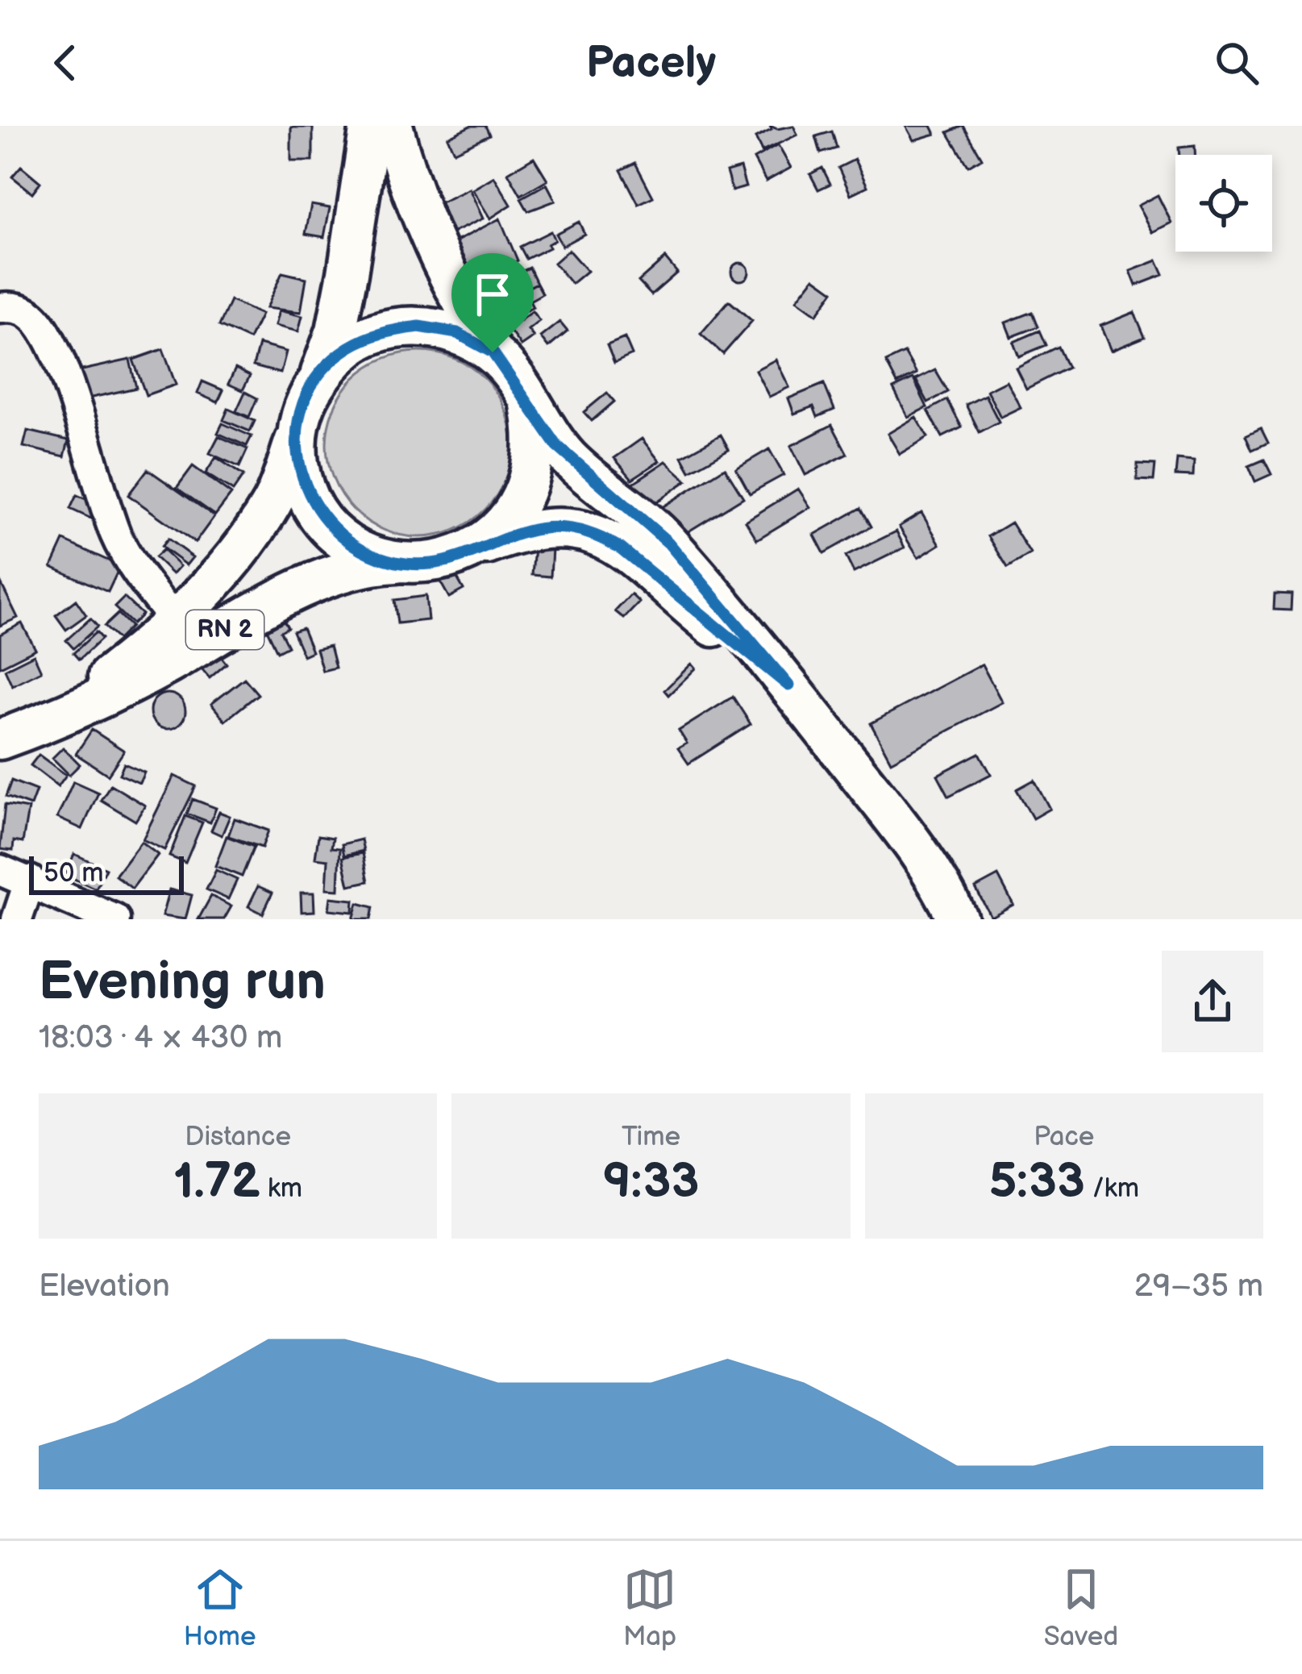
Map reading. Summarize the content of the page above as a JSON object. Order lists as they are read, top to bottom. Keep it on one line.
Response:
{"streets":{"main road":["RN 2"]},"scale_bar":"50 m","page":{"header":"Pacely","scale":"50 m","heading":["Evening run","18:03 · 4 × 430 m"],"stats":[["Distance","1.72 km"],["Time","9:33"],["Pace","5:33 /km"]],"chart":["Elevation","29–35 m"],"tabs":["Home","Map","Saved"]}}
